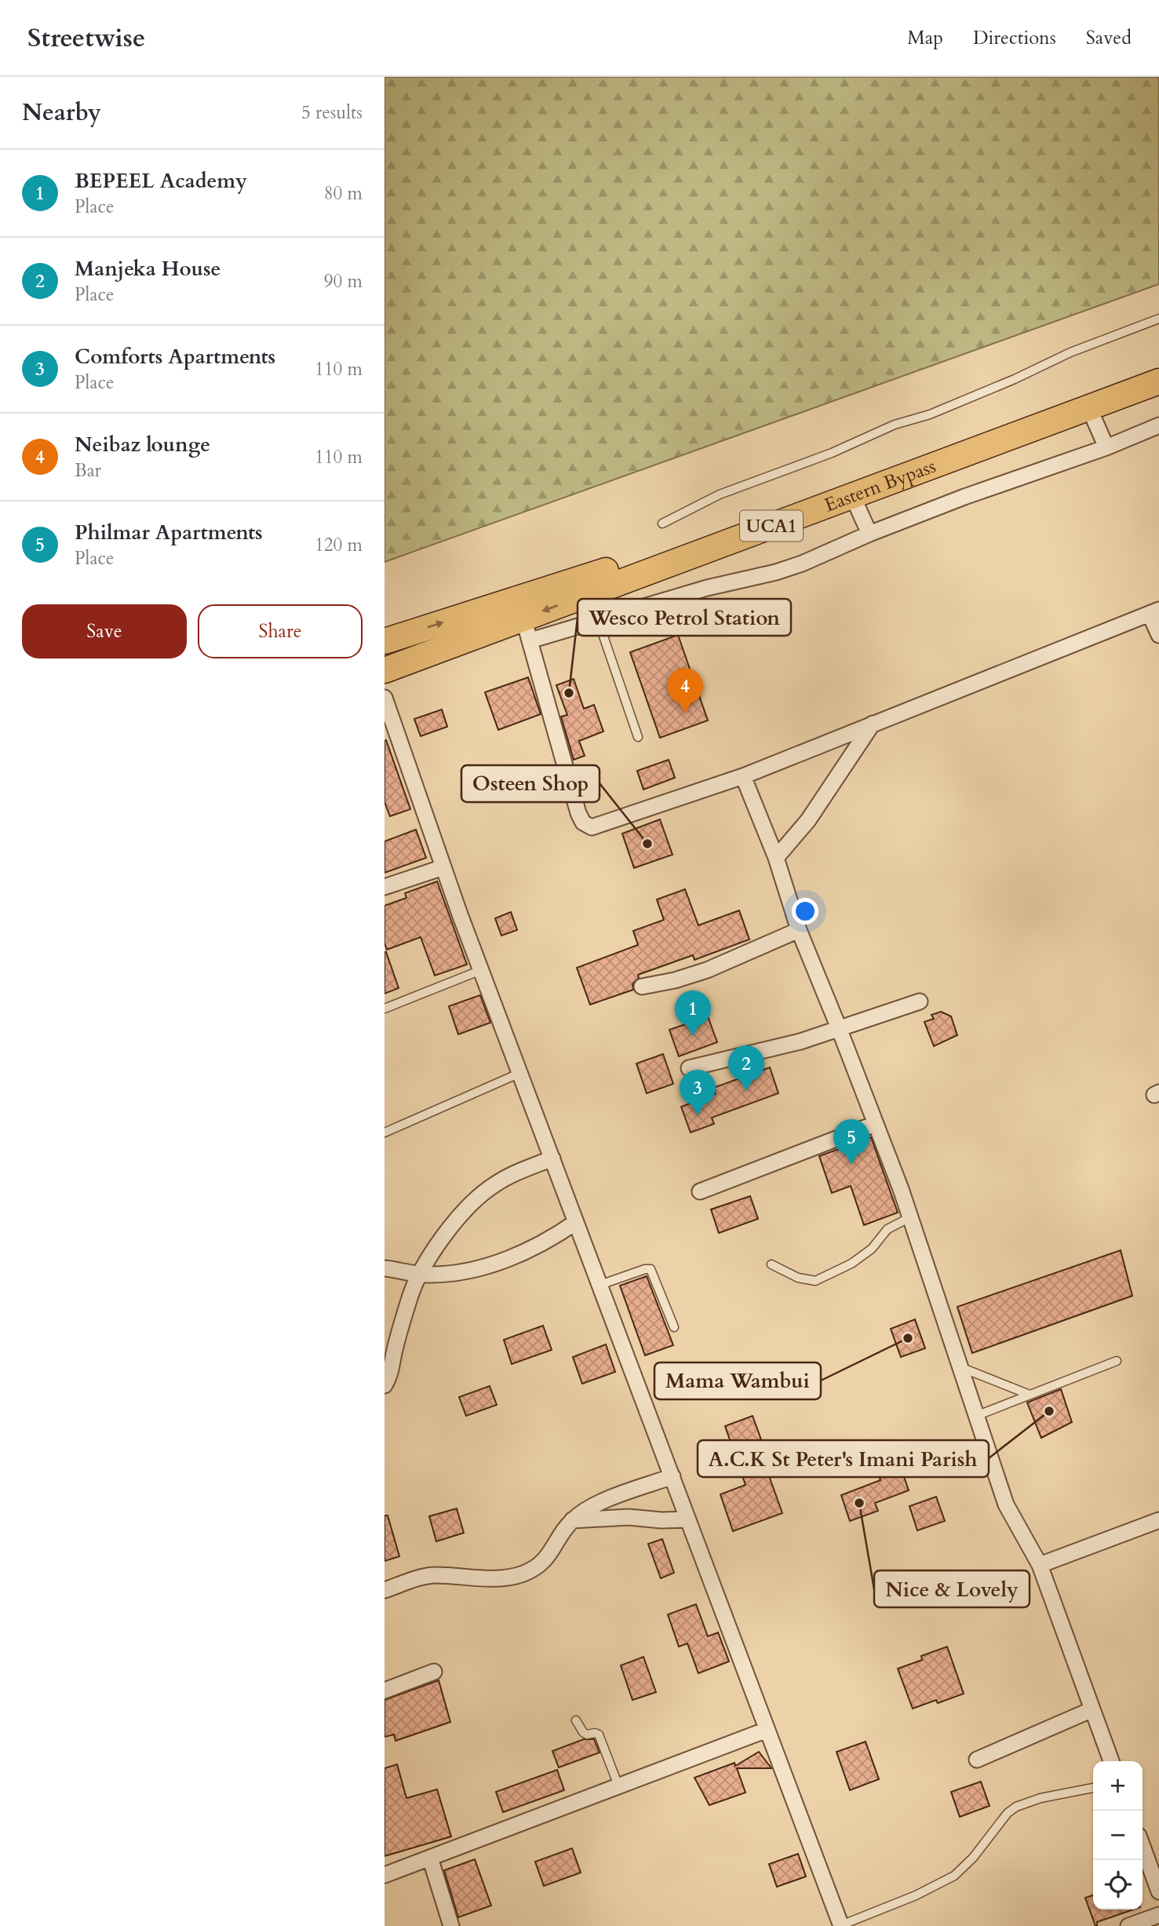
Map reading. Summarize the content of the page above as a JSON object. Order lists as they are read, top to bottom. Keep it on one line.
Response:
{"streets":{"main road":["Eastern Bypass","UCA1"]},"places":["Wesco Petrol Station","Osteen Shop","Mama Wambui","A.C.K St Peter's Imani Parish","Nice & Lovely"],"page":{"header":"Streetwise","nav":["Map","Directions","Saved"],"heading":["Nearby","5 results"],"list":[{"mark":"1","name":"BEPEEL Academy","note":"Place","value":"80 m"},{"mark":"2","name":"Manjeka House","note":"Place","value":"90 m"},{"mark":"3","name":"Comforts Apartments","note":"Place","value":"110 m"},{"mark":"4","name":"Neibaz lounge","note":"Bar","value":"110 m"},{"mark":"5","name":"Philmar Apartments","note":"Place","value":"120 m"}],"buttons":["Save","Share"],"pins":["4","1","2","3","5"],"map_buttons":["+","−"]}}
